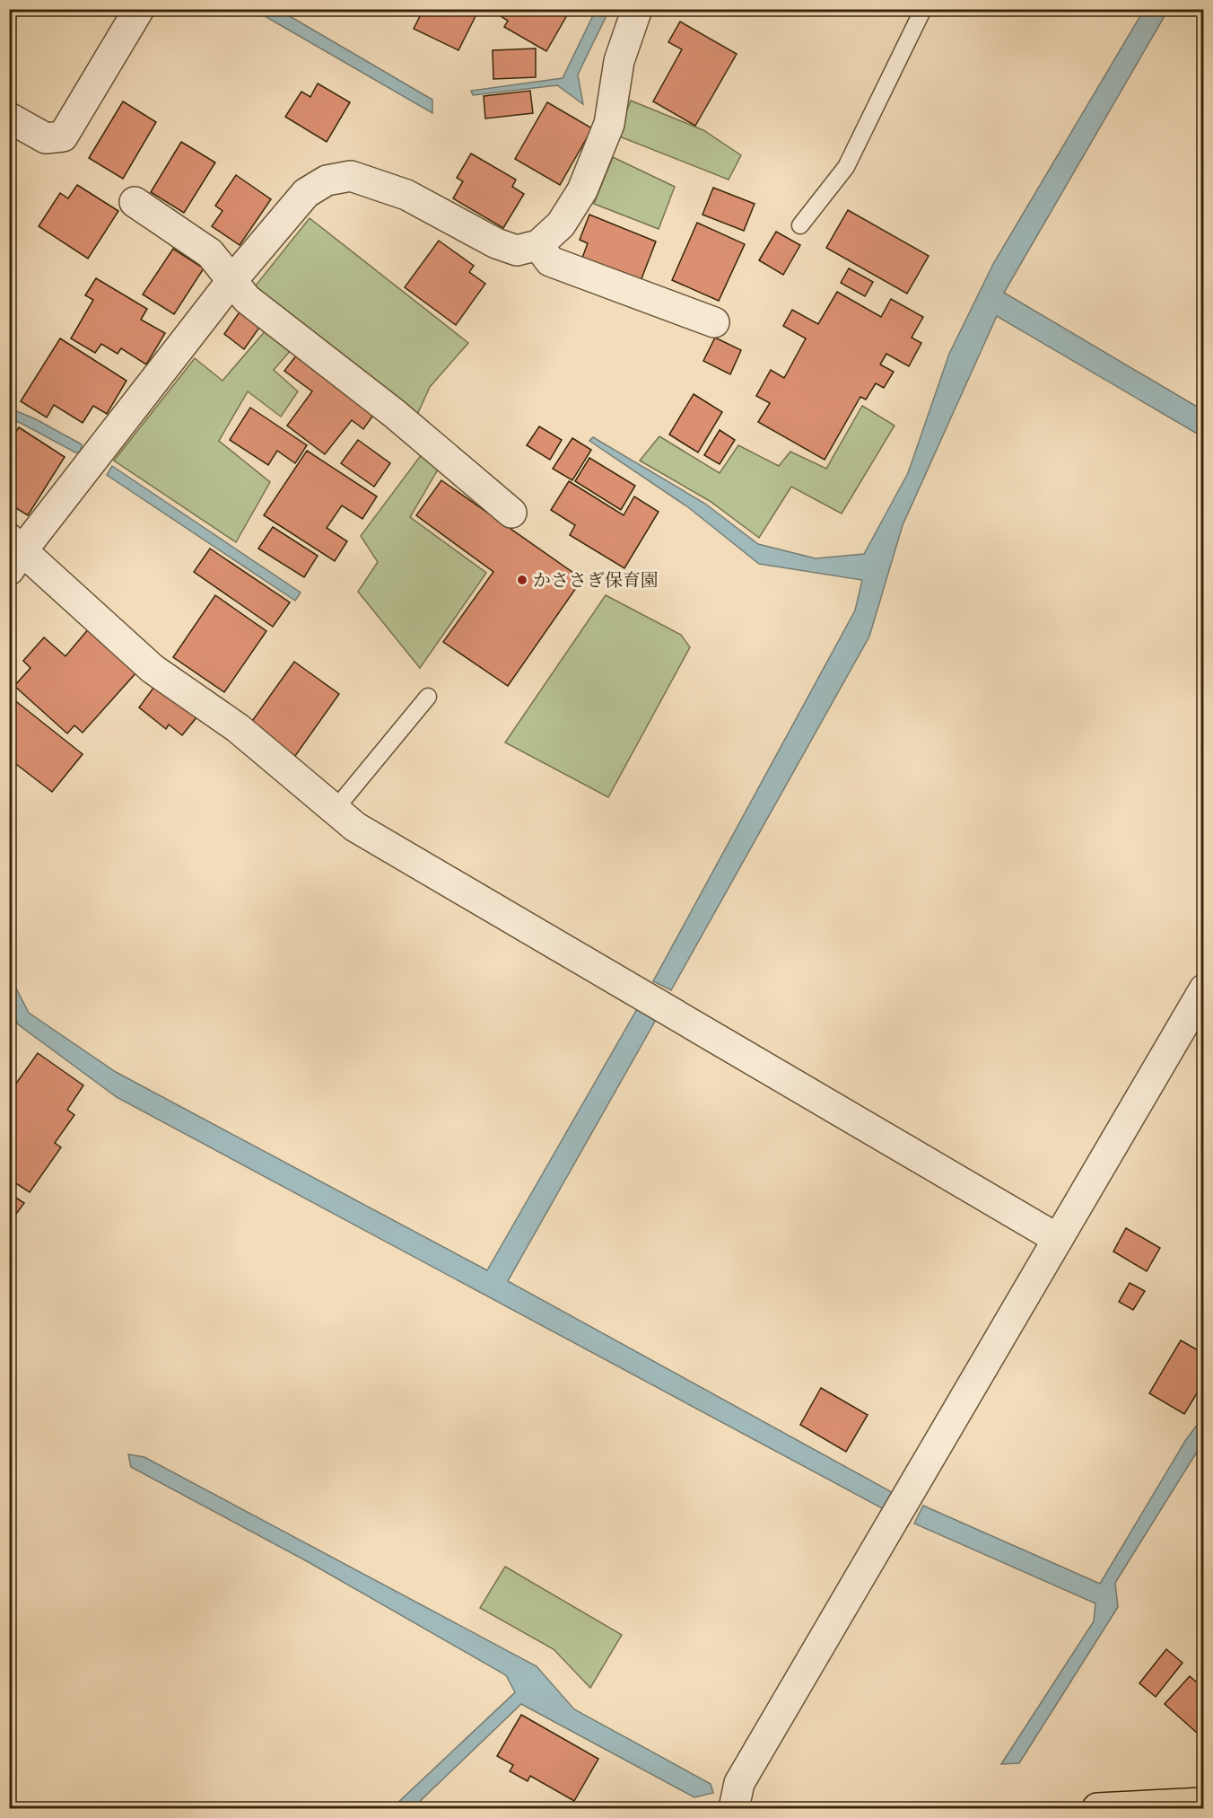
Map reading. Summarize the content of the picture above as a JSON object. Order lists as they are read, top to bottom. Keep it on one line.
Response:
{"places":["かささぎ保育園"]}
